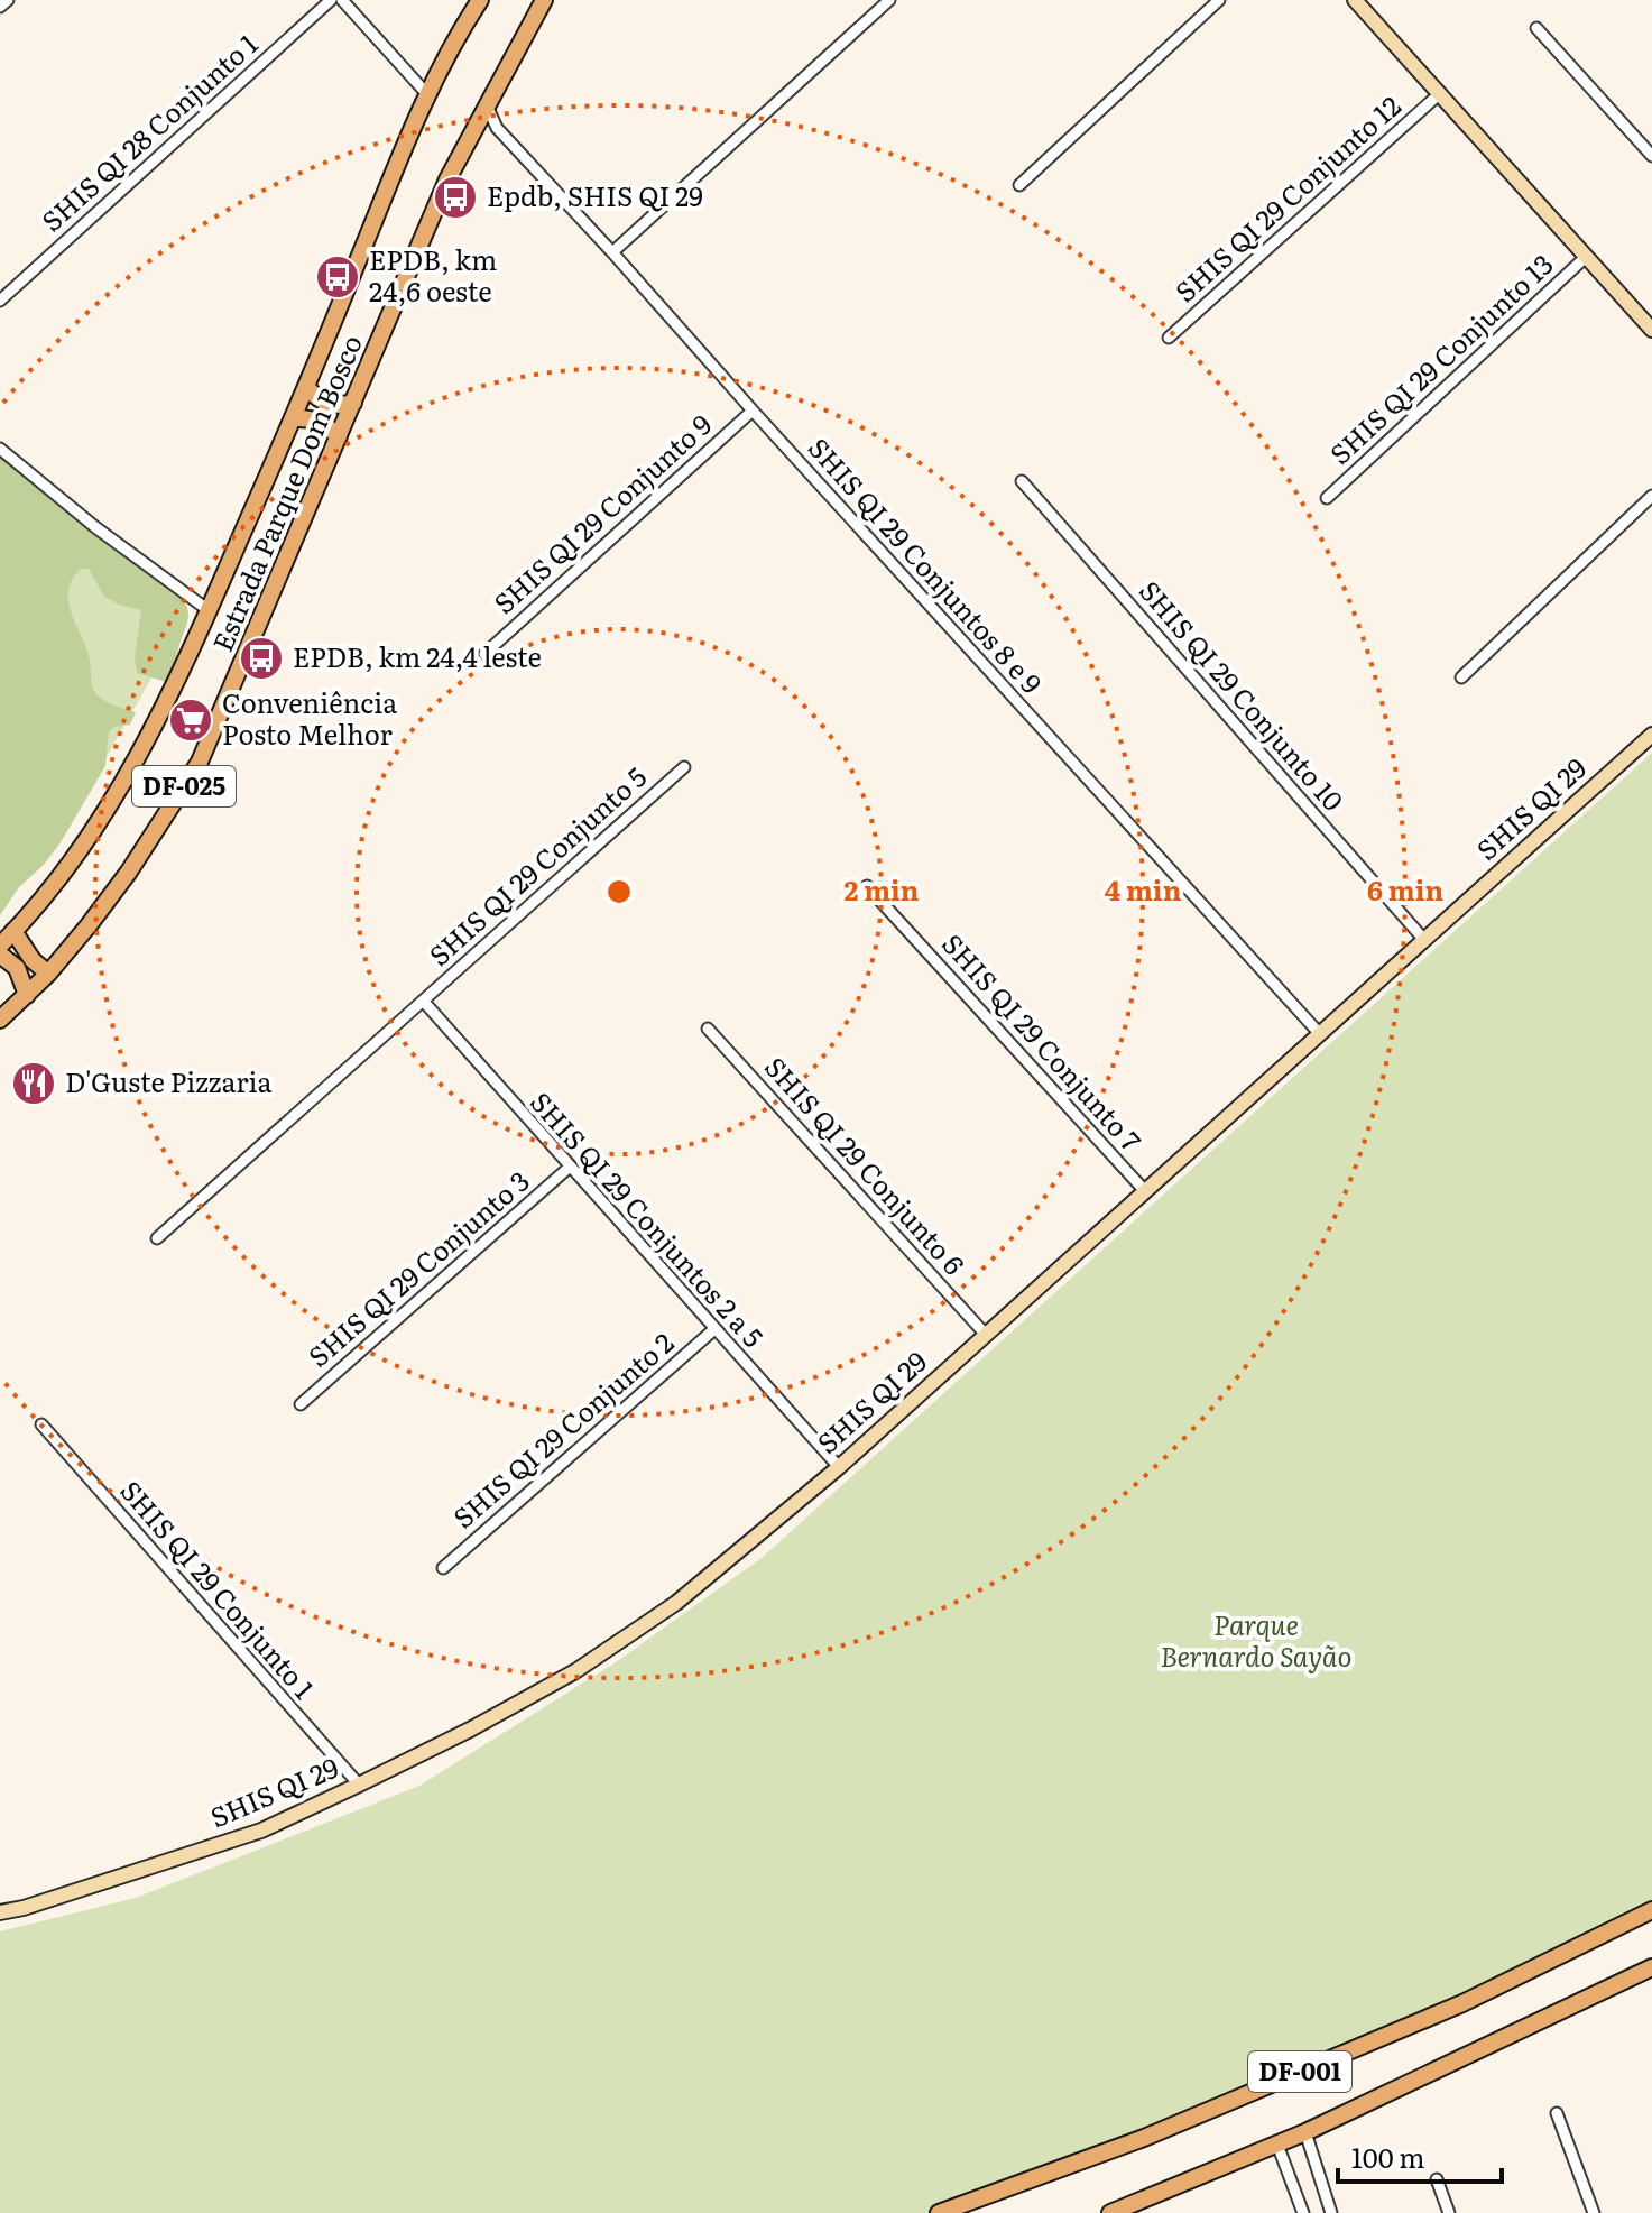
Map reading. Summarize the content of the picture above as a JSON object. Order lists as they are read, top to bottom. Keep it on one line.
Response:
{"streets":{"main road":["Estrada Parque Dom Bosco","DF-025","DF-001"],"street":["SHIS QI 28 Conjunto 1","SHIS QI 29 Conjunto 12","SHIS QI 29 Conjunto 13","SHIS QI 29 Conjunto 9","SHIS QI 29 Conjuntos 8 e 9","SHIS QI 29 Conjunto 10","SHIS QI 29","SHIS QI 29 Conjunto 5","SHIS QI 29 Conjunto 7","SHIS QI 29 Conjunto 6","SHIS QI 29 Conjuntos 2 a 5","SHIS QI 29 Conjunto 3","SHIS QI 29 Conjunto 2","SHIS QI 29 Conjunto 1"]},"crossings":[["Estrada Parque Dom Bosco","SHIS QI 29 Conjuntos 8 e 9"],["SHIS QI 29 Conjunto 9","SHIS QI 29 Conjuntos 8 e 9"],["SHIS QI 29 Conjuntos 8 e 9","SHIS QI 29"],["SHIS QI 29 Conjunto 10","SHIS QI 29"],["SHIS QI 29","SHIS QI 29 Conjunto 7"],["SHIS QI 29","SHIS QI 29 Conjunto 6"],["SHIS QI 29","SHIS QI 29 Conjuntos 2 a 5"],["SHIS QI 29","SHIS QI 29 Conjunto 1"],["SHIS QI 29 Conjunto 5","SHIS QI 29 Conjuntos 2 a 5"],["SHIS QI 29 Conjuntos 2 a 5","SHIS QI 29 Conjunto 3"],["SHIS QI 29 Conjuntos 2 a 5","SHIS QI 29 Conjunto 2"]],"parks":["Parque Bernardo Sayão"],"places":{"bus stop":["Epdb, SHIS QI 29","EPDB, km 24,6 oeste","EPDB, km 24,4 leste"],"supermarket":["Conveniência Posto Melhor"],"restaurant":["D'Guste Pizzaria"]},"scale_bar":"100 m","rings":["2 min","4 min","6 min"]}
